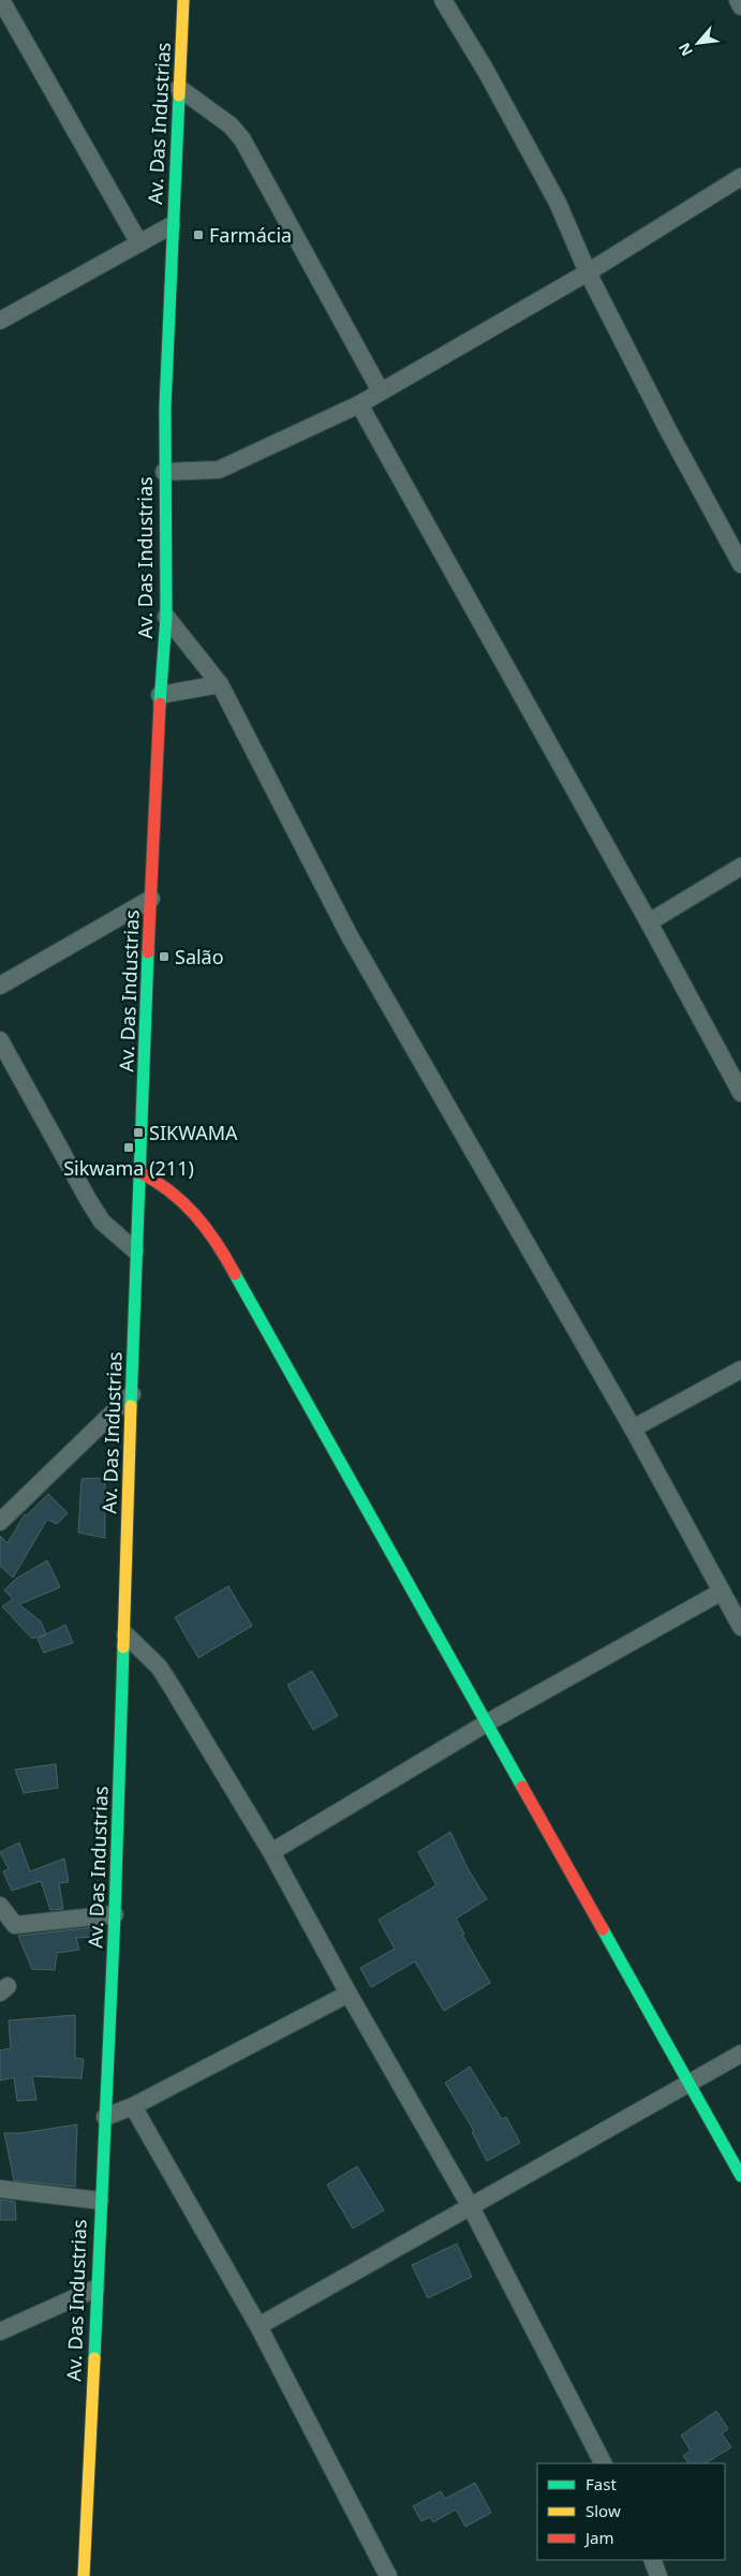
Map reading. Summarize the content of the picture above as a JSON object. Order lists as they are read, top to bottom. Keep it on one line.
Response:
{"streets":{"main road":["Av. Das Industrias"]},"places":{"transit":["Farmácia","Salão","SIKWAMA","Sikwama (211)"]},"legend":["Fast","Slow","Jam"],"north":"bottom left"}
